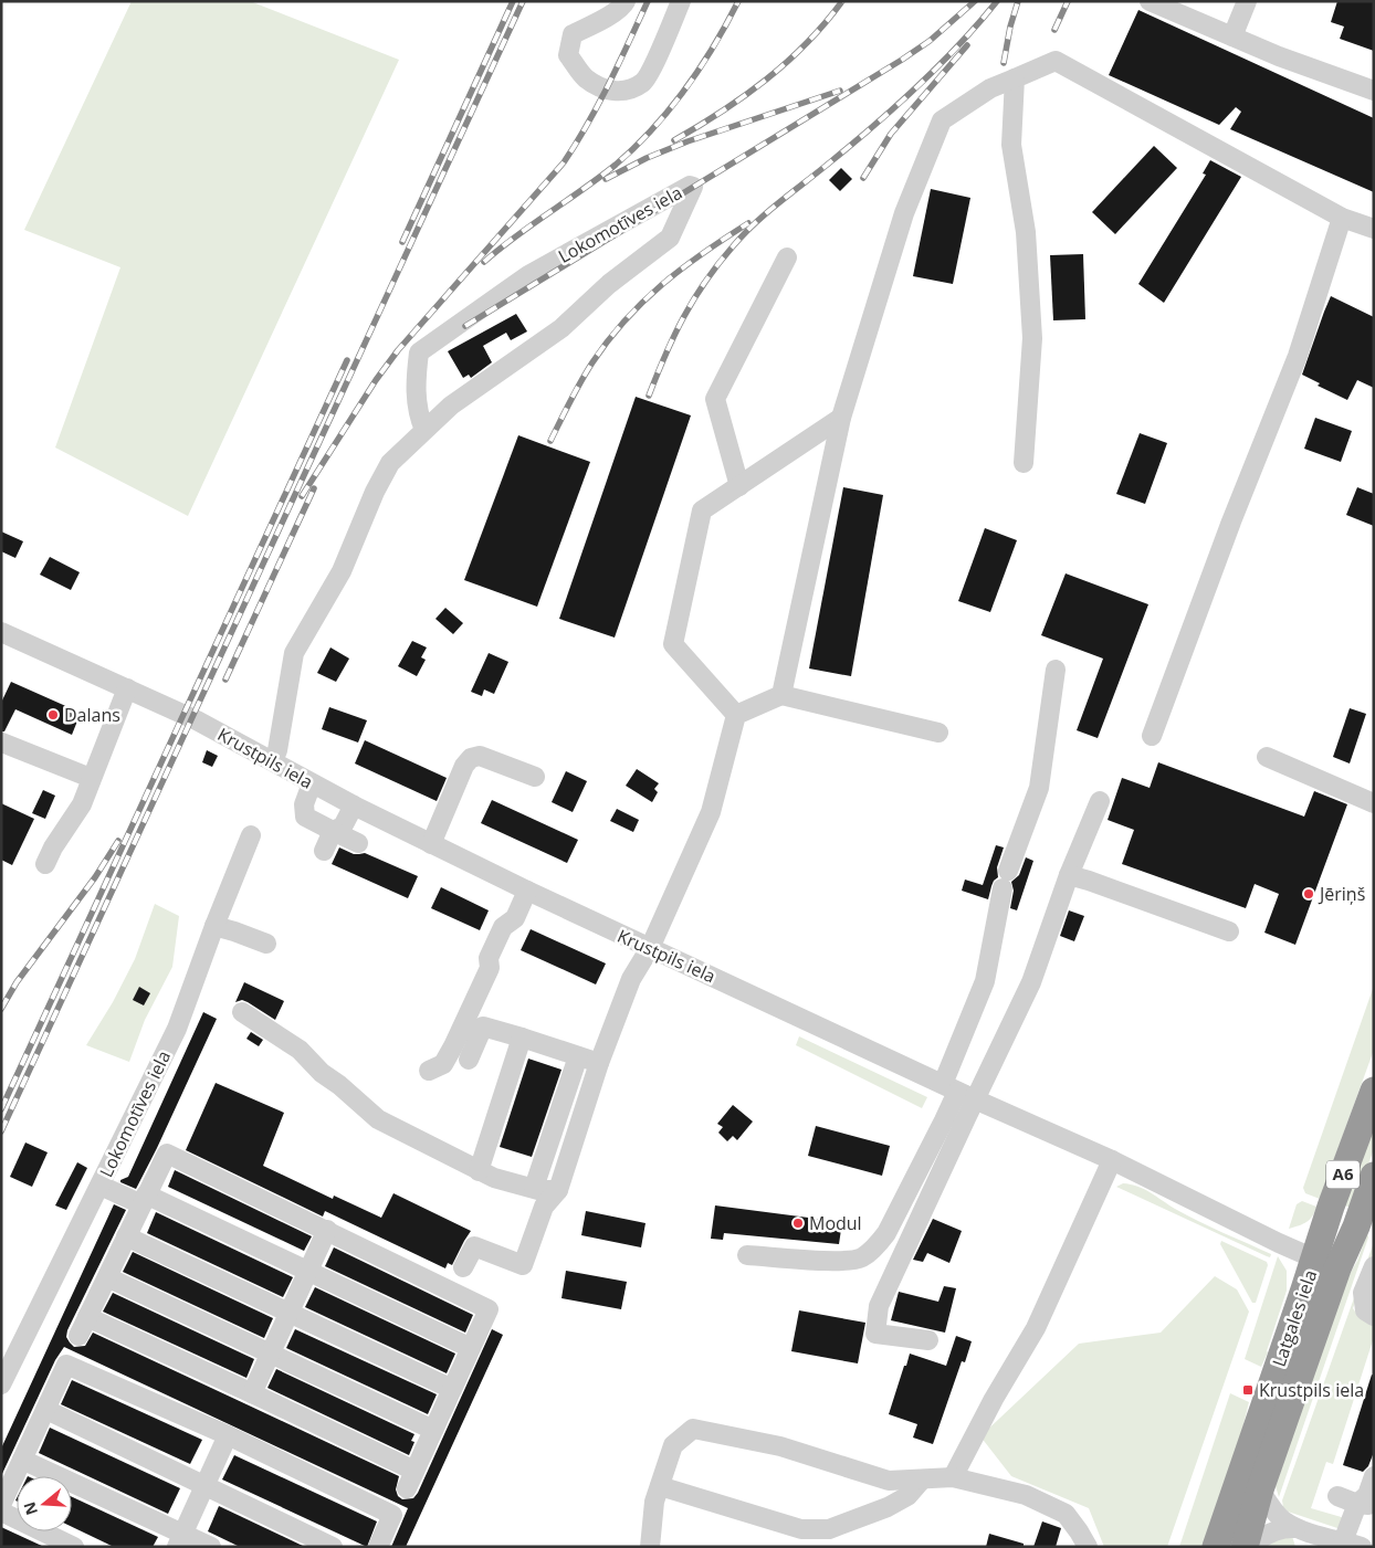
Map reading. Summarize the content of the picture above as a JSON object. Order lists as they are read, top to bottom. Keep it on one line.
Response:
{"streets":{"highway":["A6","Latgales iela"],"street":["Lokomotīves iela","Krustpils iela"]},"crossings":[["Lokomotīves iela","Krustpils iela"],["Krustpils iela","Latgales iela"]],"places":{"other":["Dalans","Jēriņš","Modul"],"transit":["Krustpils iela"]},"north":"left"}
